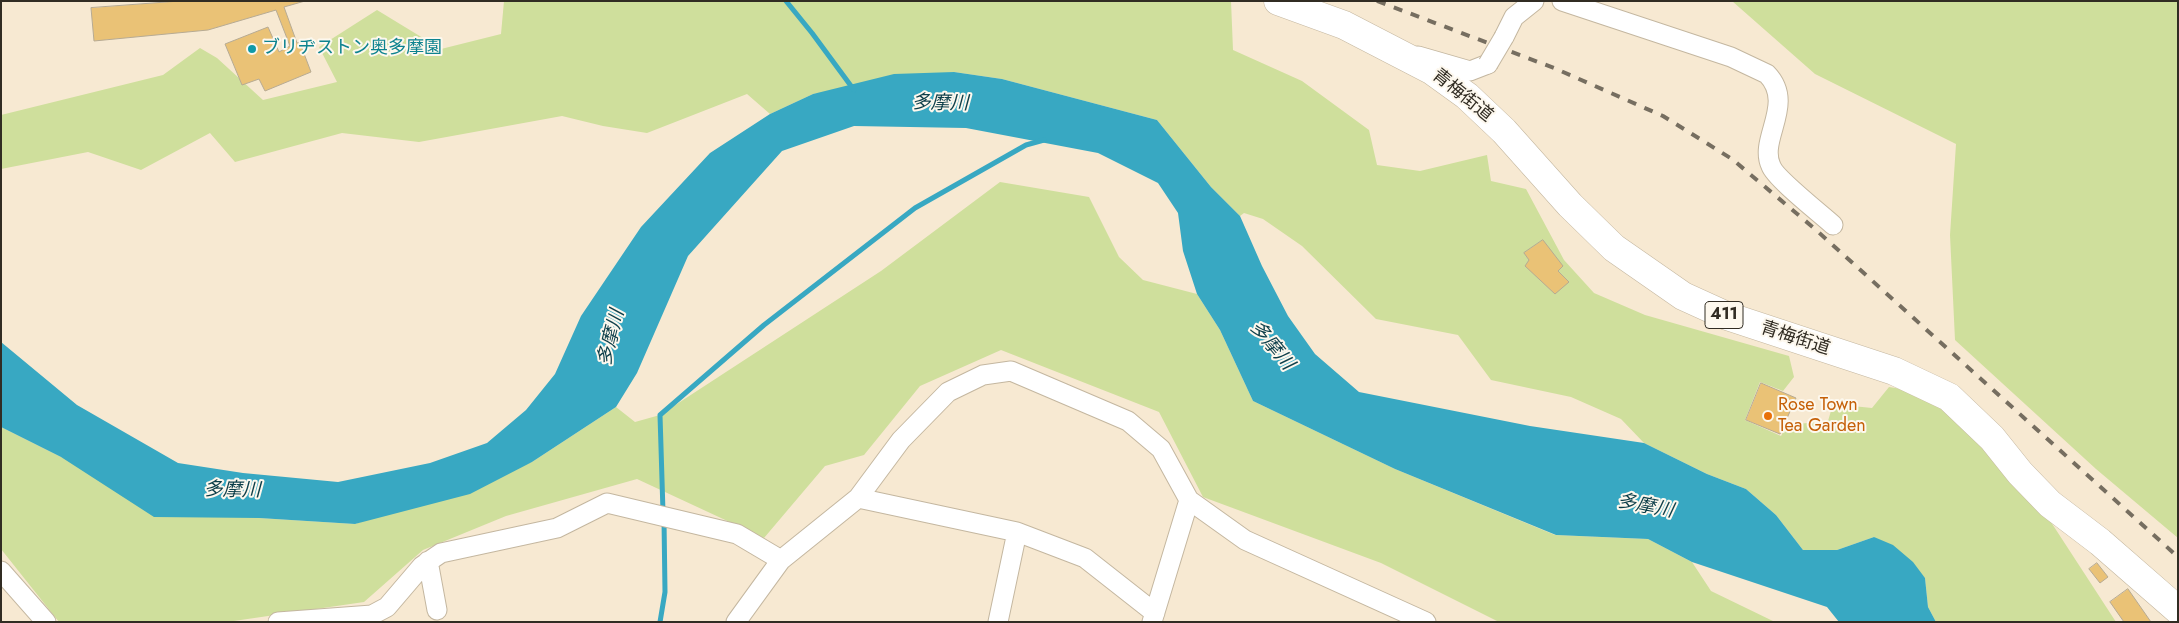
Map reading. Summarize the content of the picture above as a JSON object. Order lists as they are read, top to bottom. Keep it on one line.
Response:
{"streets":{"highway":["青梅街道","411"]},"water":["多摩川"],"places":["ブリヂストン奥多摩園","Rose Town Tea Garden"]}
